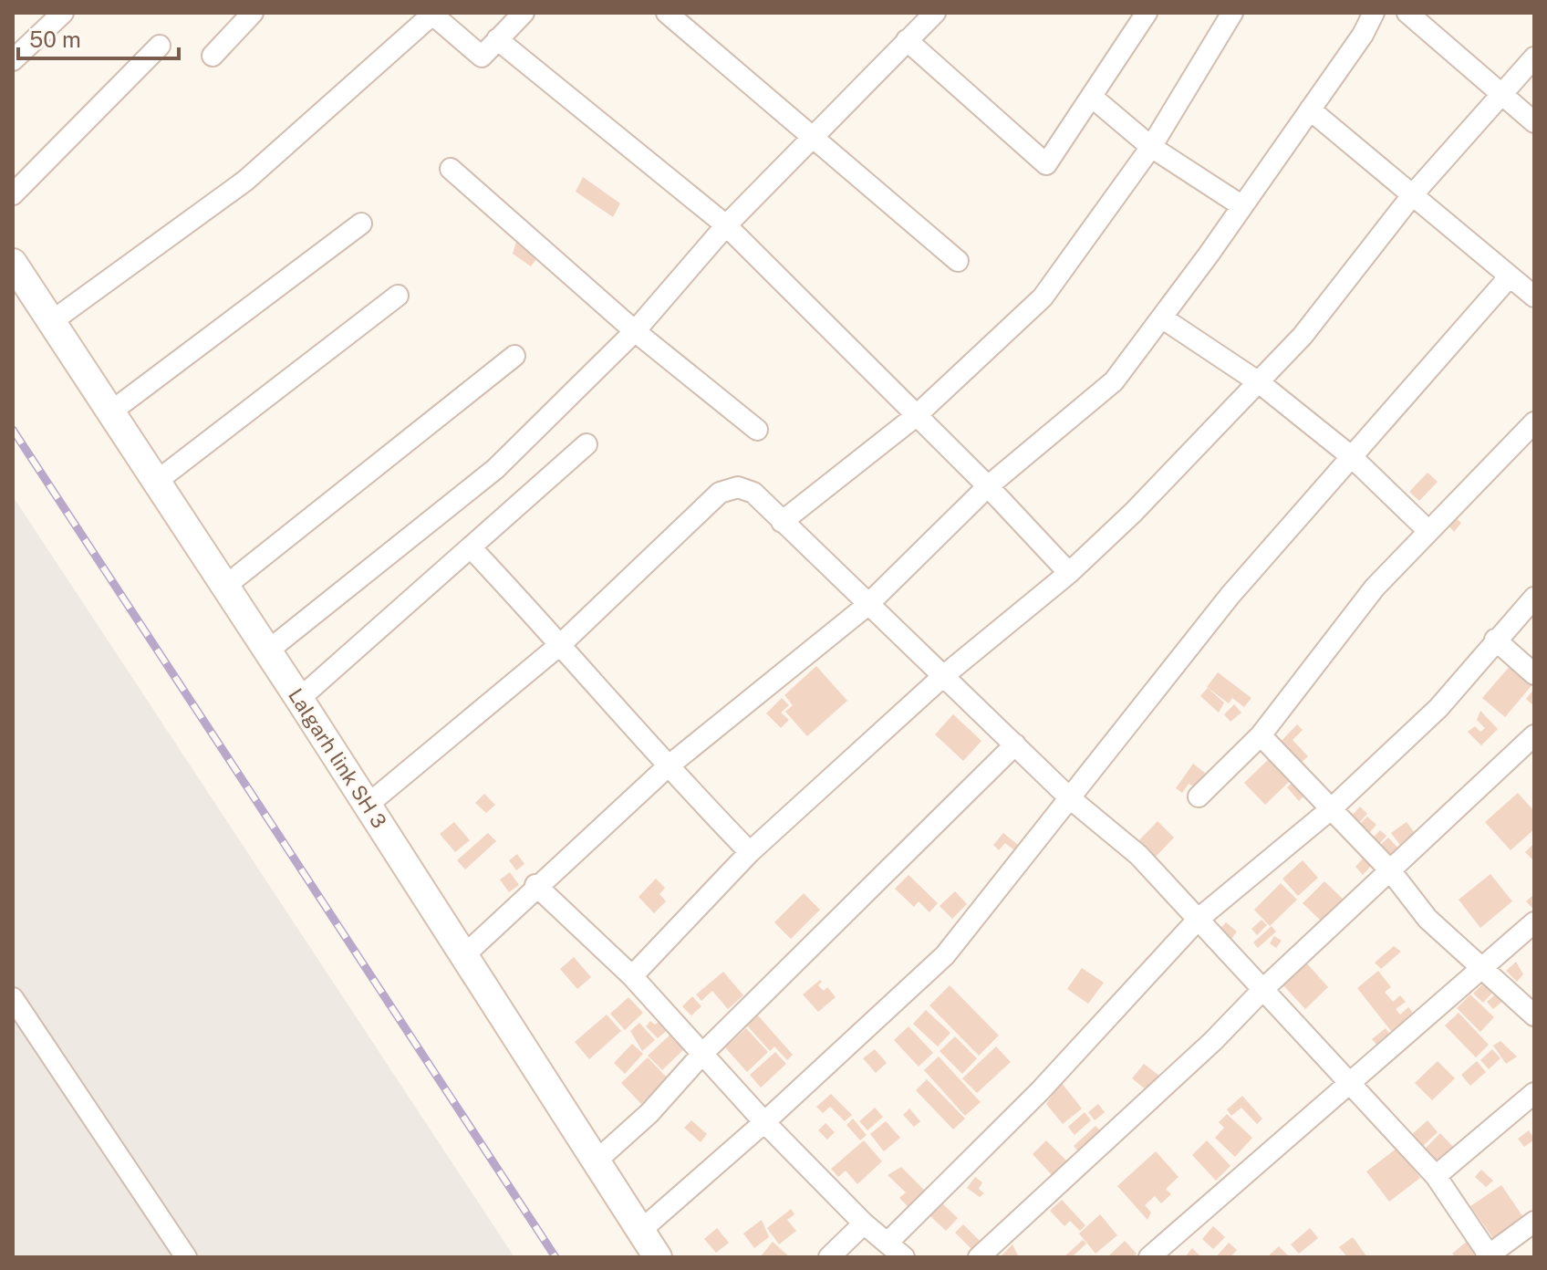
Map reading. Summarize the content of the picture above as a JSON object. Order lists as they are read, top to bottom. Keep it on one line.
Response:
{"streets":{"street":["Lalgarh link SH 3"]},"scale_bar":"50 m"}
